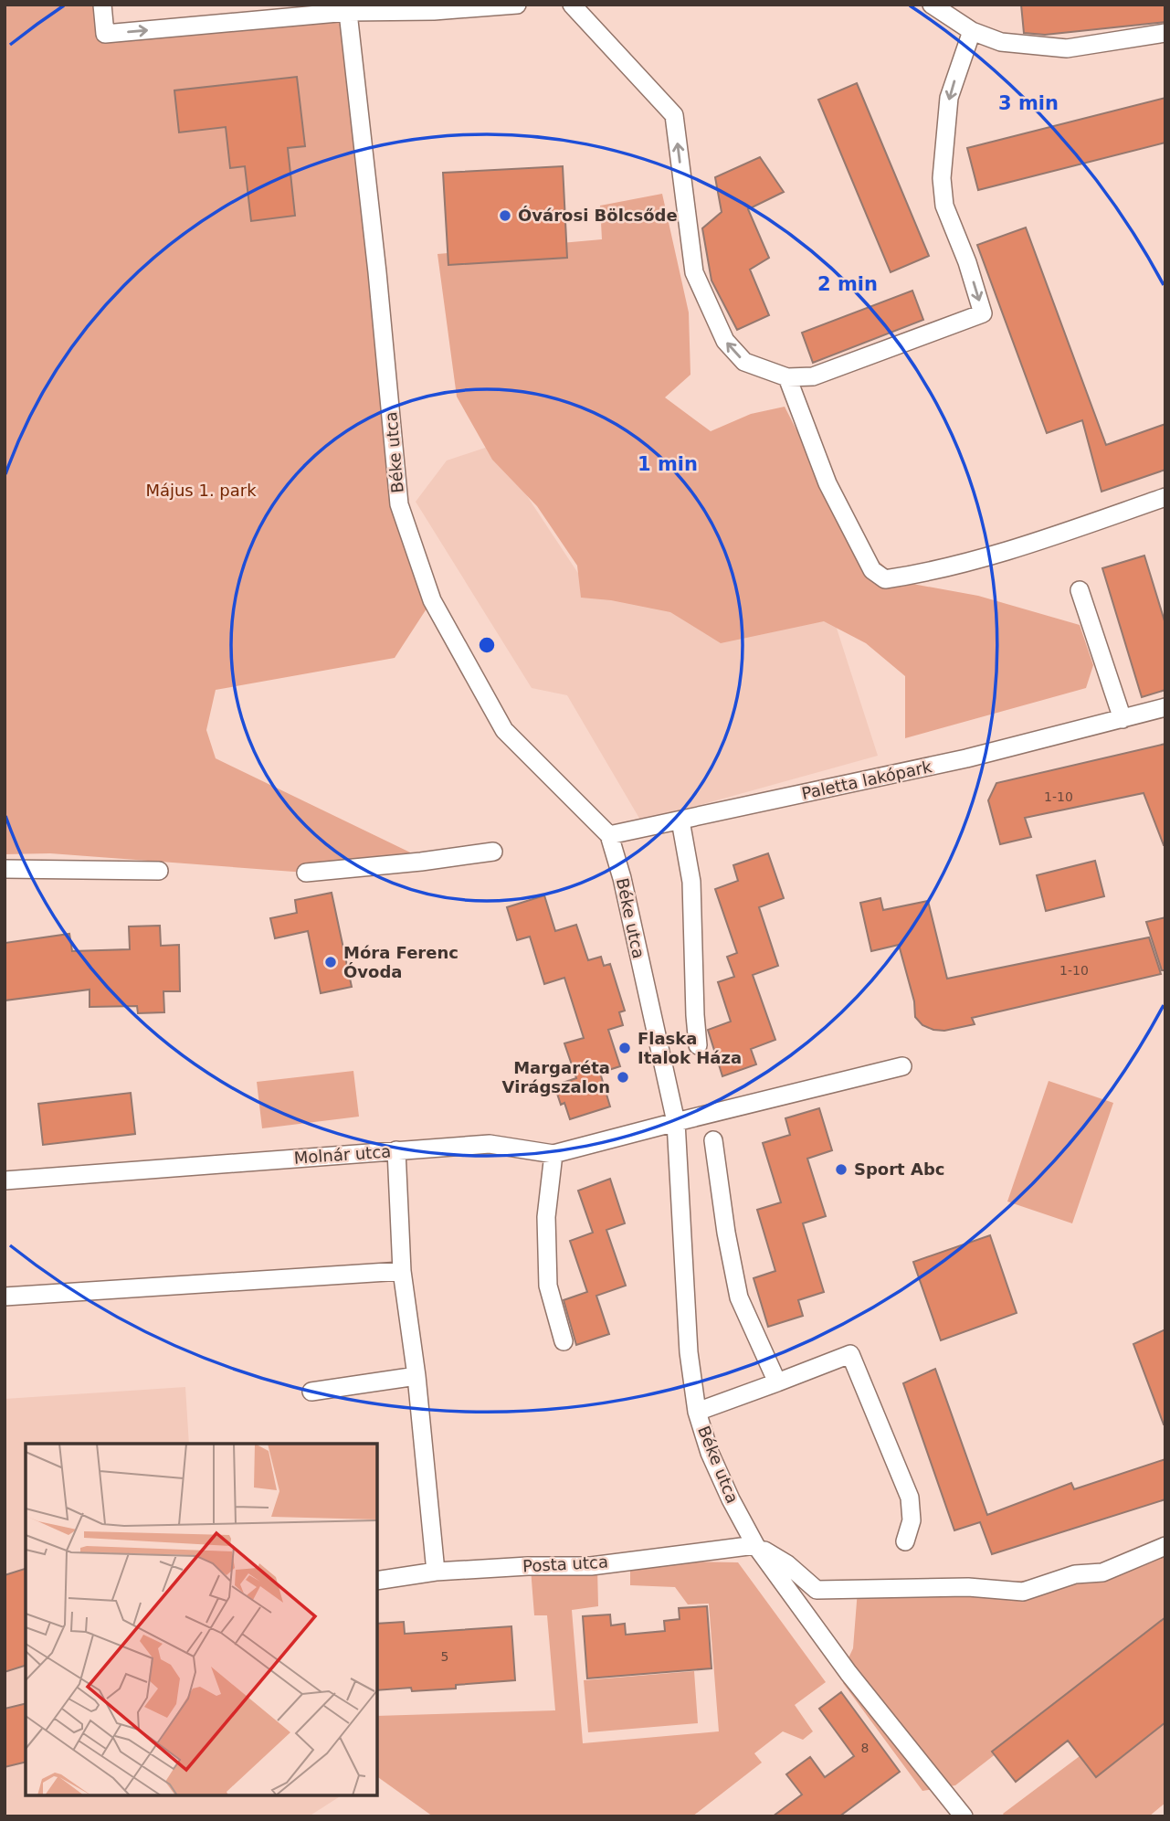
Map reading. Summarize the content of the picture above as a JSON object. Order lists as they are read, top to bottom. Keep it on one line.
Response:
{"streets":{"street":["Béke utca","Paletta lakópark","Molnár utca","Posta utca"]},"crossings":[["Béke utca","Paletta lakópark"],["Béke utca","Molnár utca"],["Béke utca","Posta utca"]],"parks":["Május 1. park"],"places":["Óvárosi Bölcsőde","Móra Ferenc Óvoda","Flaska Italok Háza","Margaréta Virágszalon","Sport Abc"],"house_numbers":["1-10","1-10","5","8"],"rings":["3 min","2 min","1 min"]}
